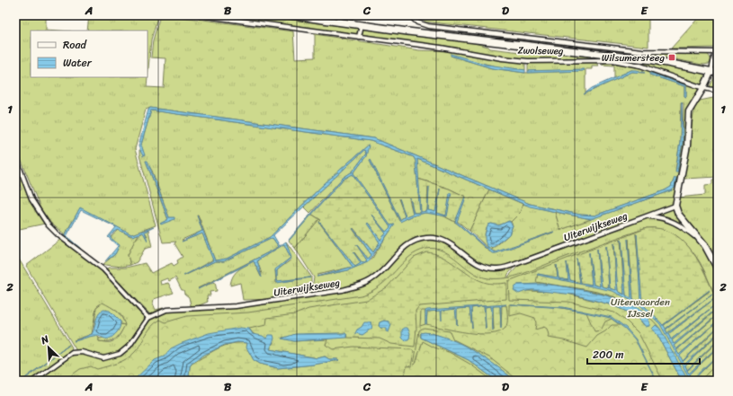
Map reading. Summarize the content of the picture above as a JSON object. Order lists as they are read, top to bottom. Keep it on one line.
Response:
{"streets":{"main road":["Zwolseweg"],"street":["Uiterwijkseweg"]},"parks":["Uiterwaarden IJssel"],"places":{"transit":["Wilsumersteeg"]},"legend":["Road","Water"],"scale_bar":"200 m","north":"top left","grid":{"columns":["A","B","C","D","E"],"rows":["1","2"]}}
